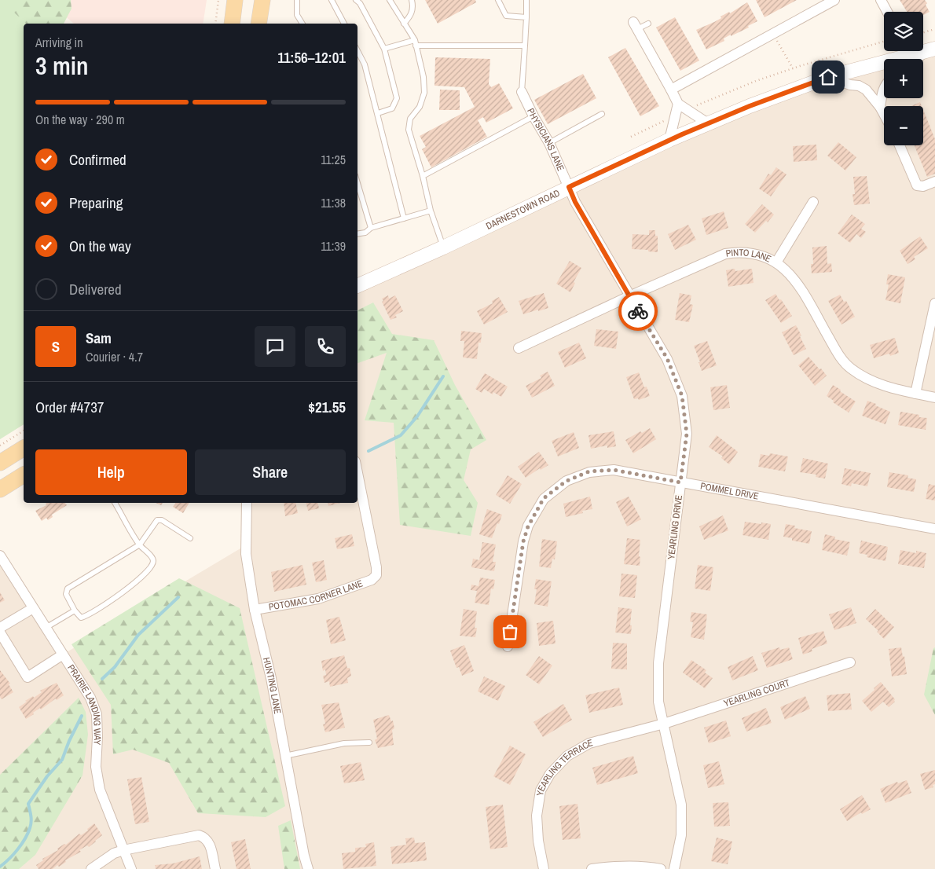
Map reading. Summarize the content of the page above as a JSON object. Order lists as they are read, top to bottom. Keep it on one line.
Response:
{"streets":{"main road":["DARNESTOWN ROAD"],"street":["PHYSICIANS LANE","PINTO LANE","POMMEL DRIVE","YEARLING DRIVE","POTOMAC CORNER LANE","HUNTING LANE","YEARLING COURT","PRAIRIE LANDING WAY","YEARLING TERRACE"]},"crossings":[["PHYSICIANS LANE","DARNESTOWN ROAD"],["PHYSICIANS LANE","YEARLING DRIVE"],["DARNESTOWN ROAD","YEARLING DRIVE"],["PINTO LANE","YEARLING DRIVE"],["POMMEL DRIVE","YEARLING DRIVE"],["YEARLING DRIVE","YEARLING COURT"],["YEARLING DRIVE","YEARLING TERRACE"],["POTOMAC CORNER LANE","HUNTING LANE"],["YEARLING COURT","YEARLING TERRACE"]],"page":{"map_buttons":["+","−"],"heading":["3 min","Arriving in","11:56–12:01"],"panel":["Sam","Courier · 4.7","Order #4737","$21.55"],"bar":"On the way · 290 m","list":[["Confirmed","11:25"],["Preparing","11:38"],["On the way","11:39"],"Delivered"],"round":"S","buttons":["Help","Share"]}}
